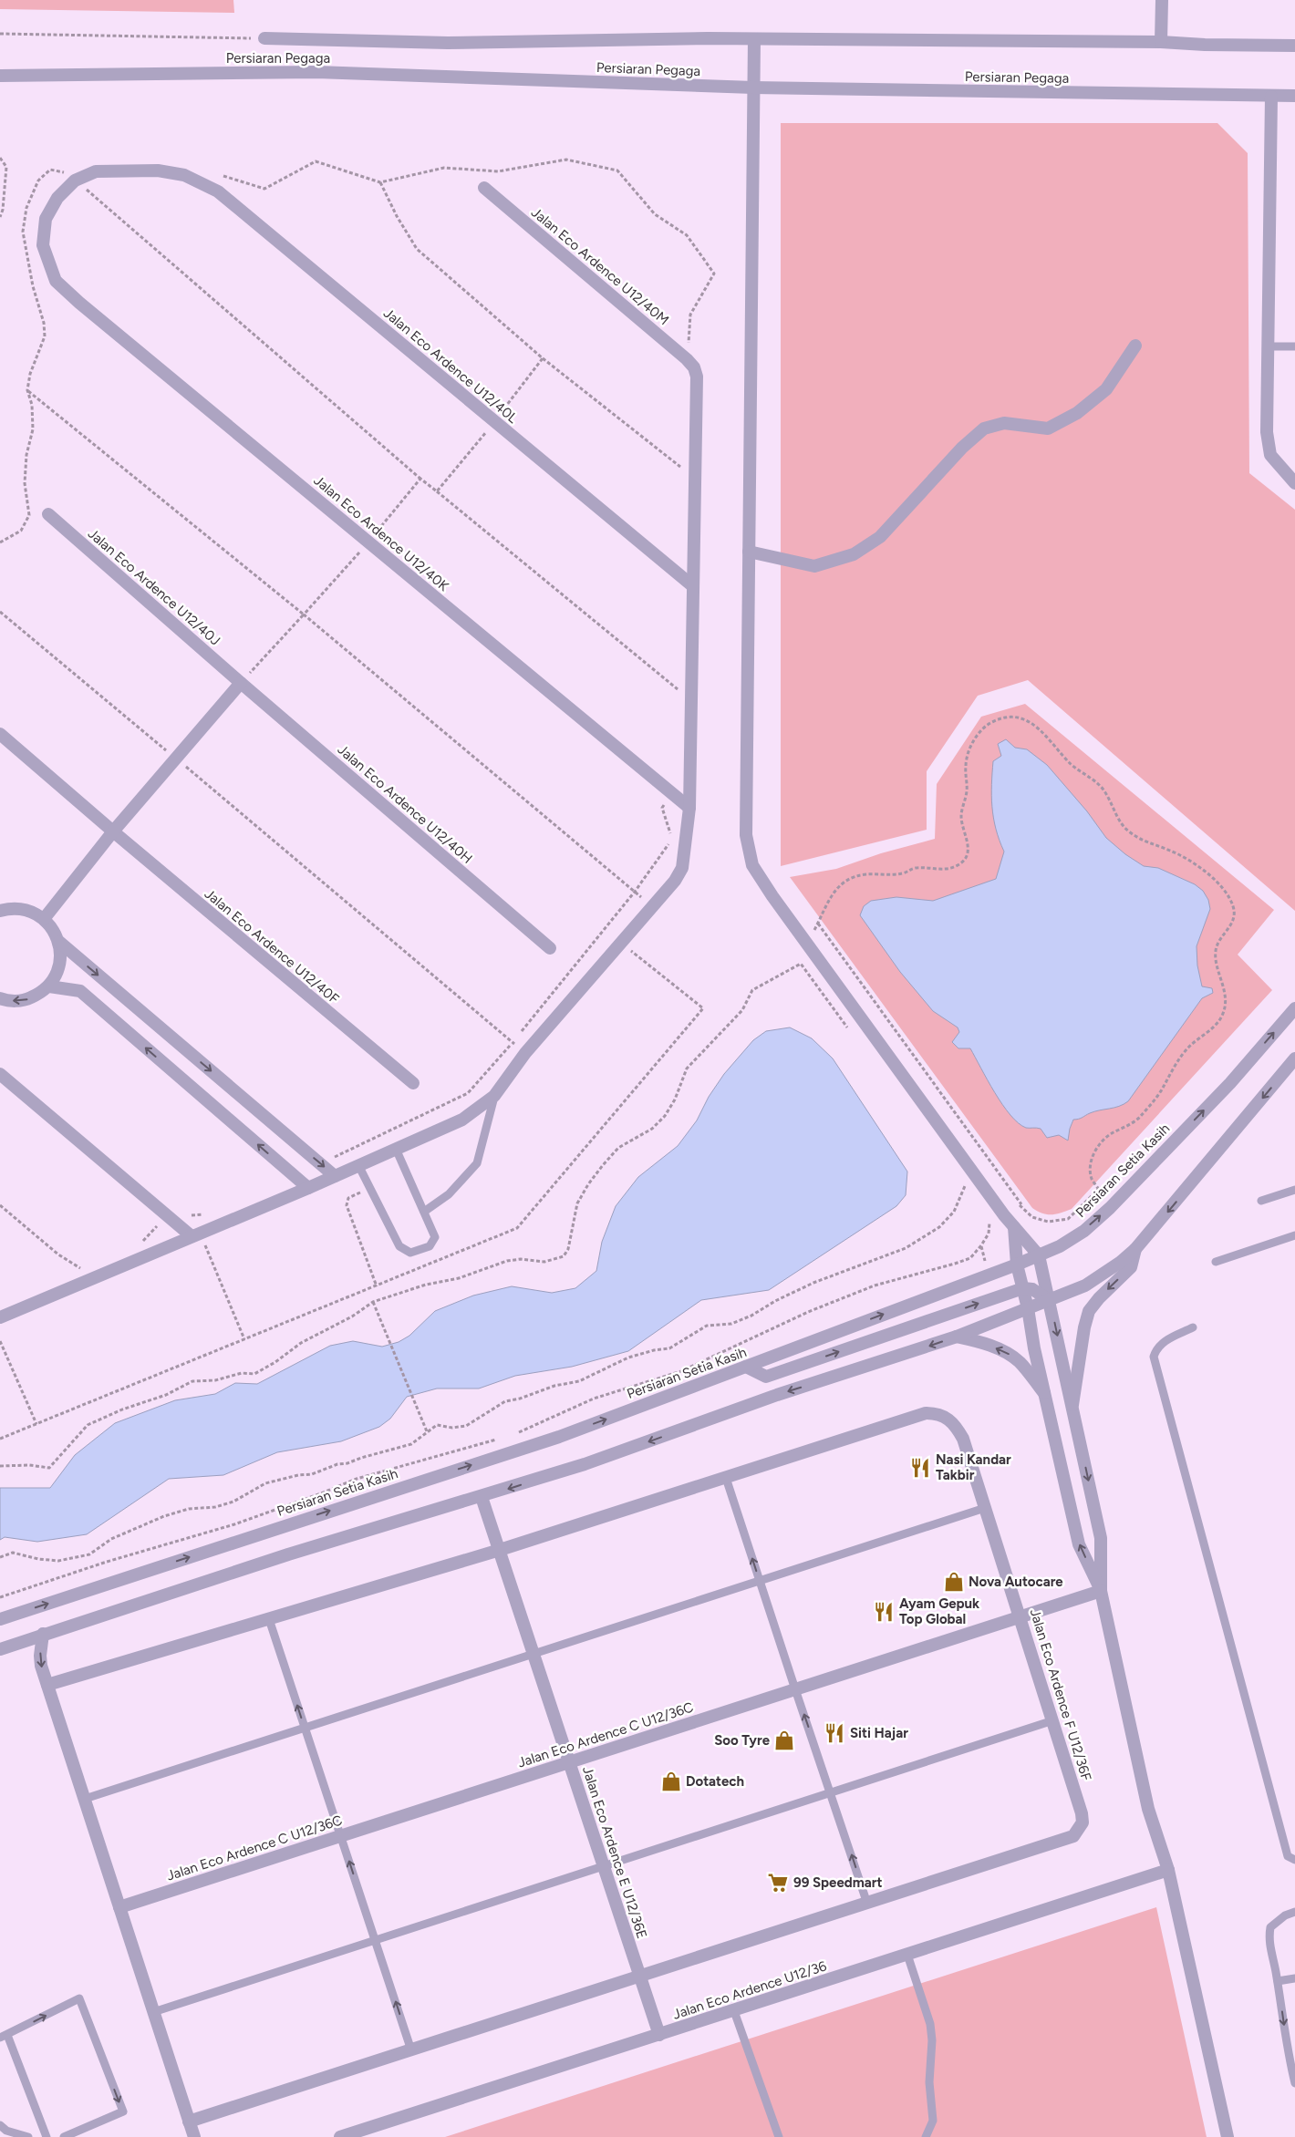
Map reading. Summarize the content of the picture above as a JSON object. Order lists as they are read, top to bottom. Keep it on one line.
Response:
{"streets":{"street":["Persiaran Pegaga","Jalan Eco Ardence U12/40M","Jalan Eco Ardence U12/40L","Jalan Eco Ardence U12/40K","Jalan Eco Ardence U12/40J","Jalan Eco Ardence U12/40H","Jalan Eco Ardence U12/40F","Persiaran Setia Kasih","Jalan Eco Ardence F U12/36F","Jalan Eco Ardence C U12/36C","Jalan Eco Ardence E U12/36E","Jalan Eco Ardence U12/36"]},"crossings":[["Jalan Eco Ardence U12/40L","Jalan Eco Ardence U12/40K"],["Jalan Eco Ardence U12/40J","Jalan Eco Ardence U12/40H"],["Jalan Eco Ardence F U12/36F","Jalan Eco Ardence C U12/36C"],["Jalan Eco Ardence C U12/36C","Jalan Eco Ardence E U12/36E"],["Jalan Eco Ardence E U12/36E","Jalan Eco Ardence U12/36"]],"places":{"restaurant":["Nasi Kandar Takbir","Ayam Gepuk Top Global","Siti Hajar"],"shop":["Nova Autocare","Soo Tyre","Dotatech"],"supermarket":["99 Speedmart"]}}
